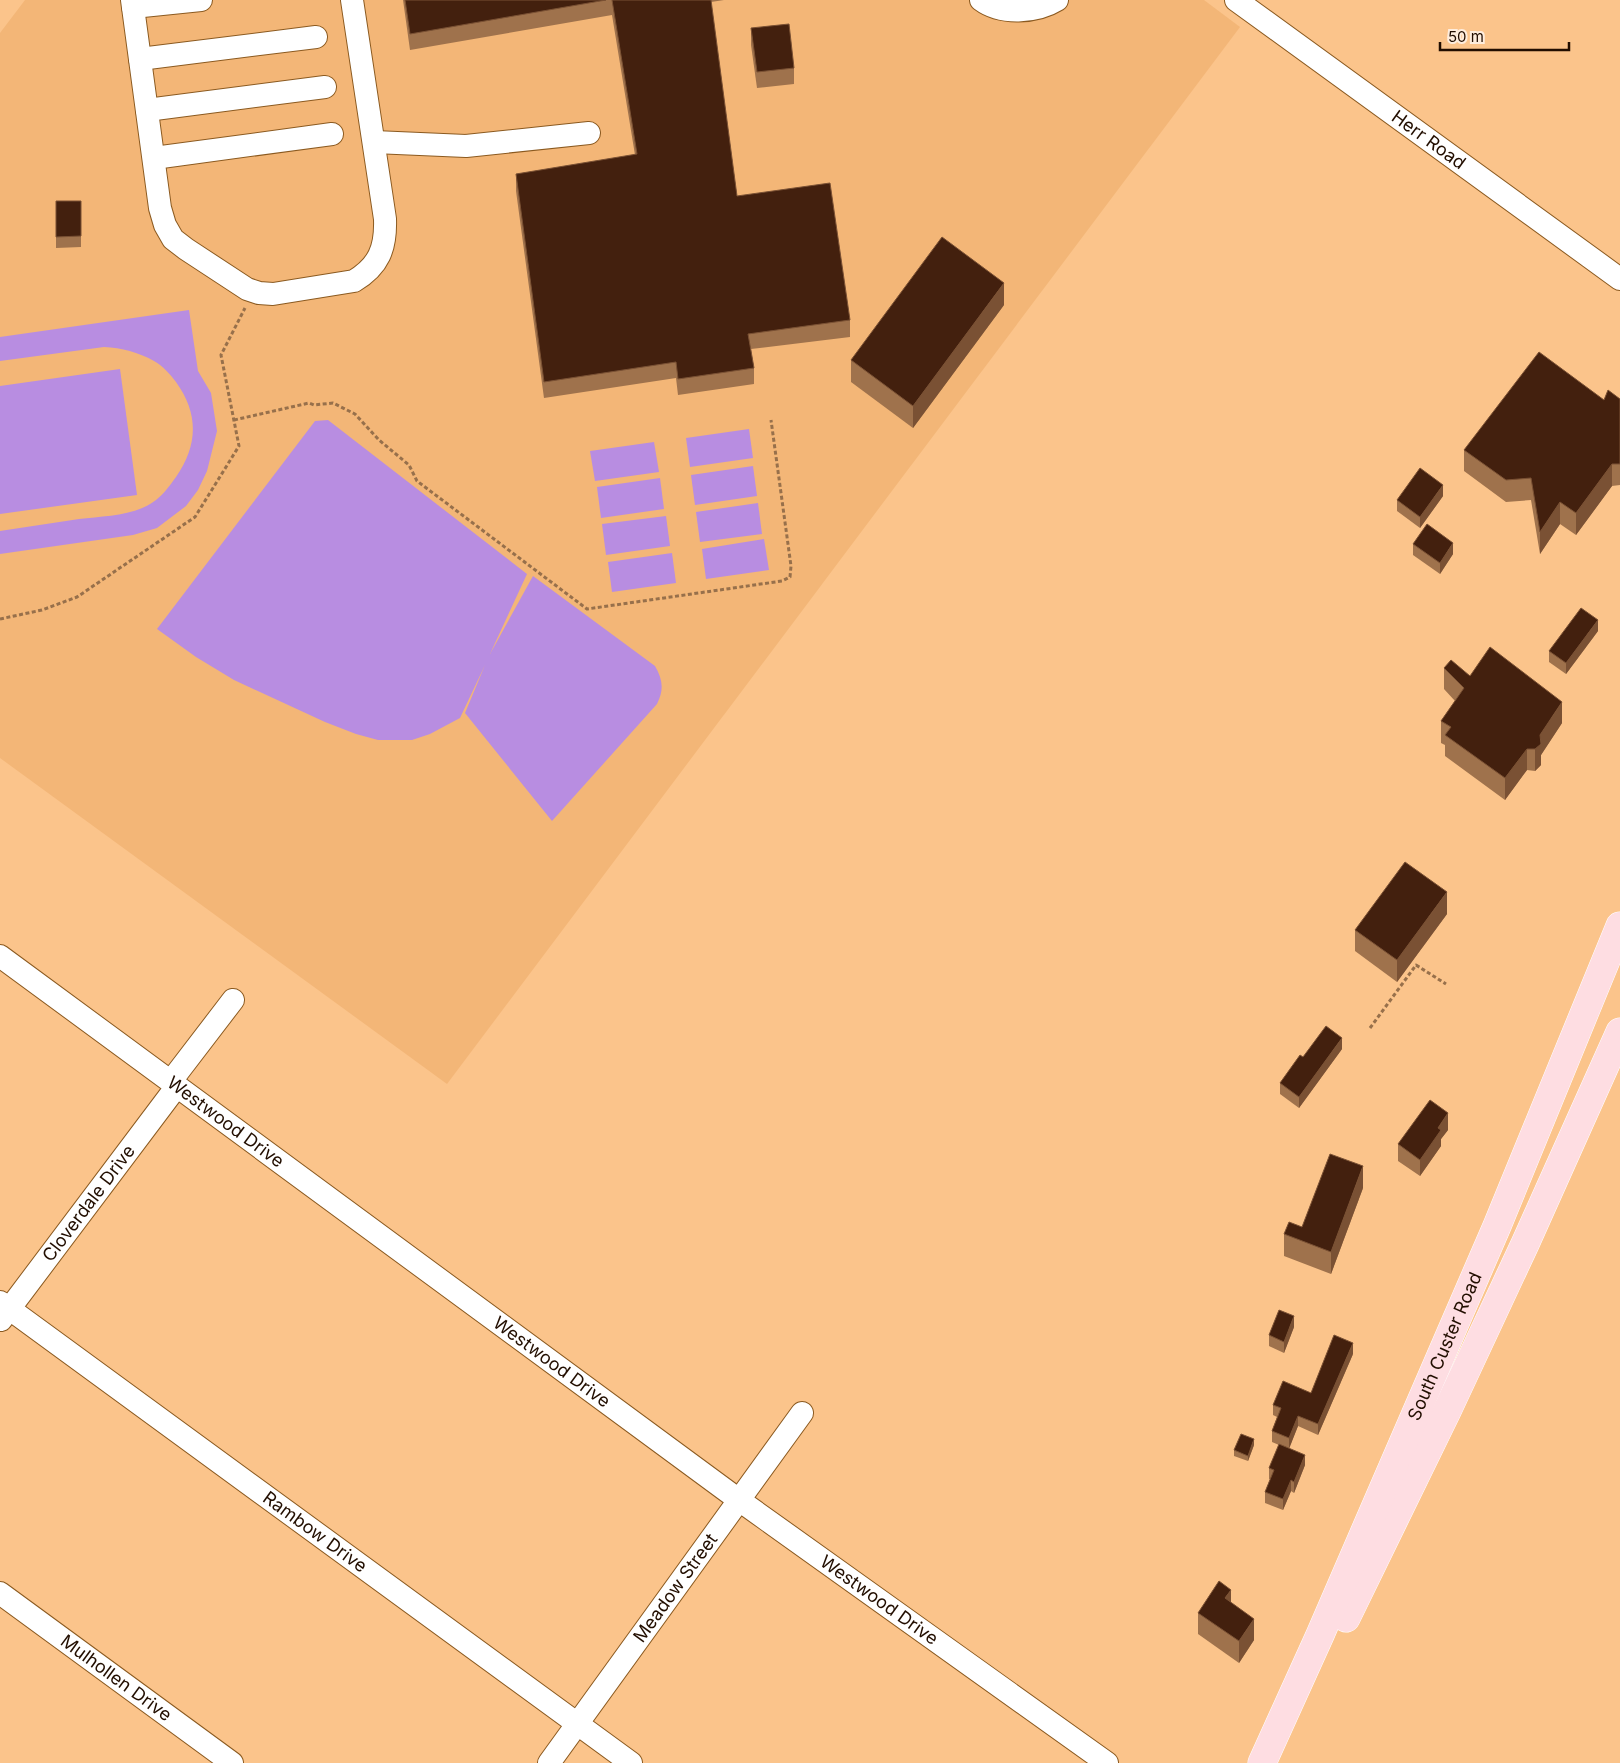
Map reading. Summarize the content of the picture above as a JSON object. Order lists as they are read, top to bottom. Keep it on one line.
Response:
{"streets":{"main road":["South Custer Road"],"street":["Herr Road","Westwood Drive","Cloverdale Drive","Rambow Drive","Meadow Street","Mulhollen Drive"]},"crossings":[["Westwood Drive","Cloverdale Drive"],["Westwood Drive","Meadow Street"],["Cloverdale Drive","Rambow Drive"],["Rambow Drive","Meadow Street"]],"scale_bar":"50 m"}
